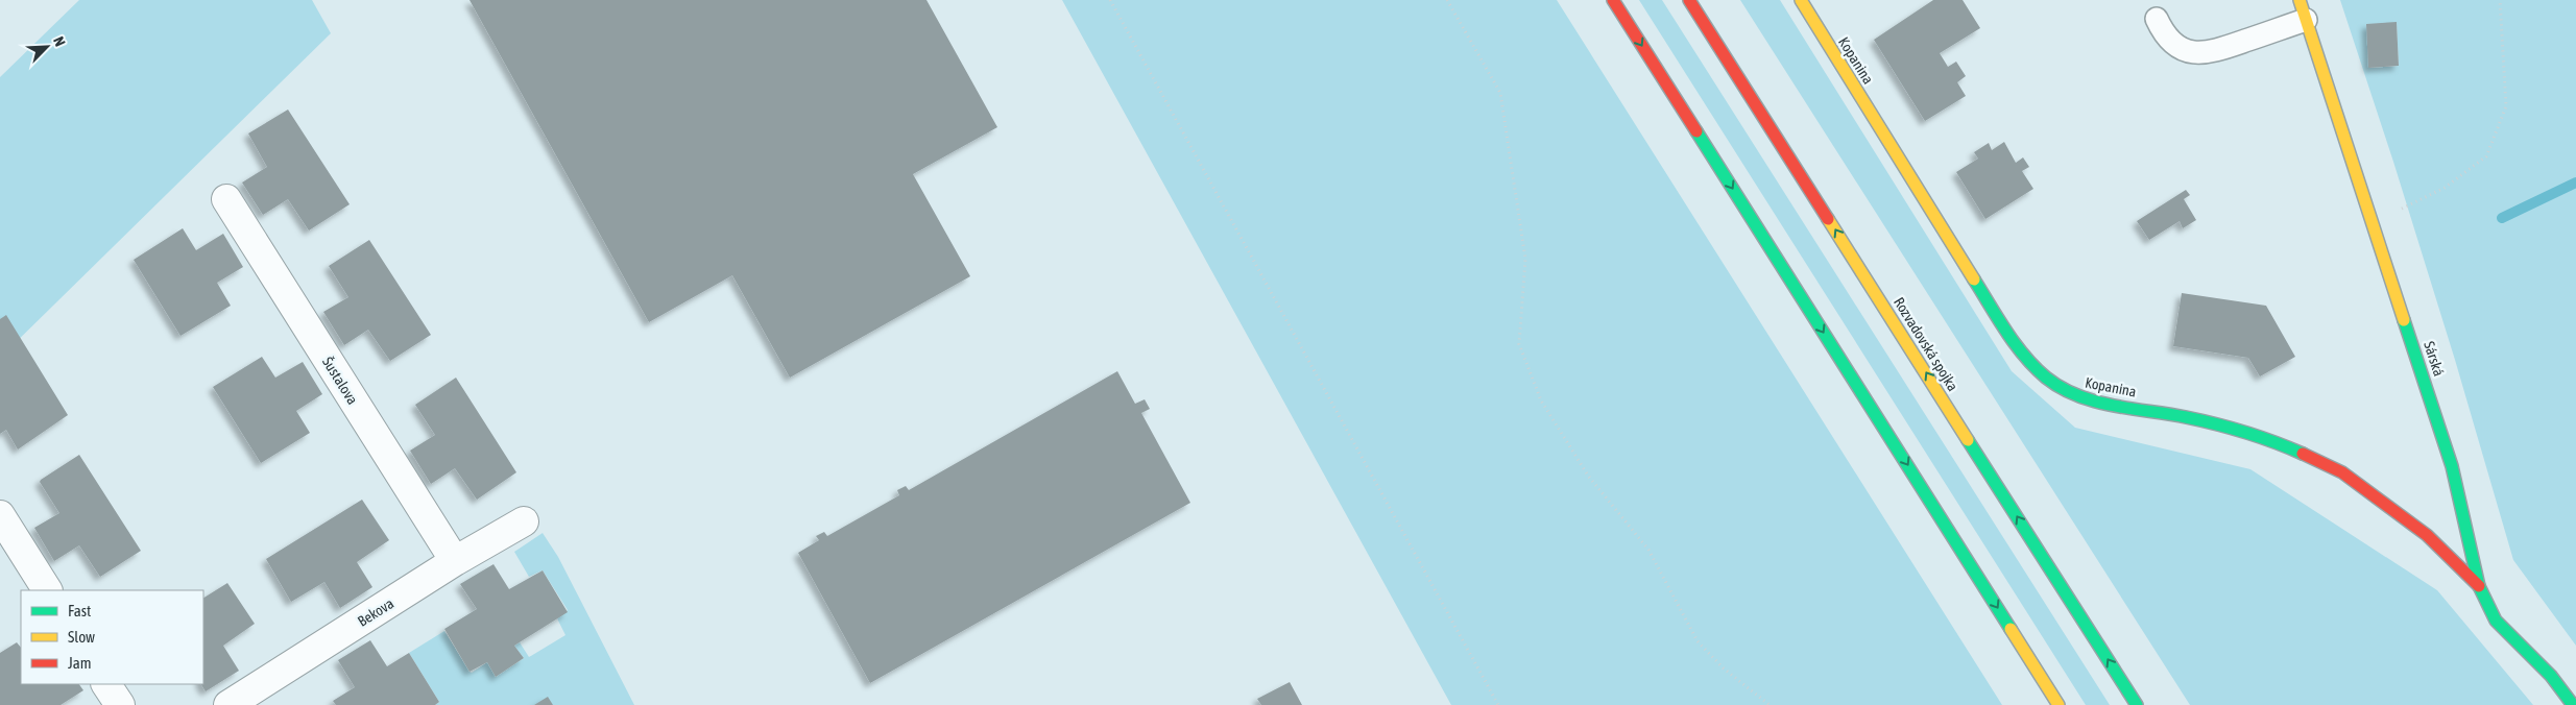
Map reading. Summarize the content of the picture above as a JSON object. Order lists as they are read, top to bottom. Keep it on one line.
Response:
{"streets":{"main road":["Kopanina","Rozvadovská spojka","Sárská"],"street":["Šustalova","Bekova"]},"crossings":[["Kopanina","Sárská"],["Šustalova","Bekova"]],"legend":["Fast","Slow","Jam"],"north":"top right"}
